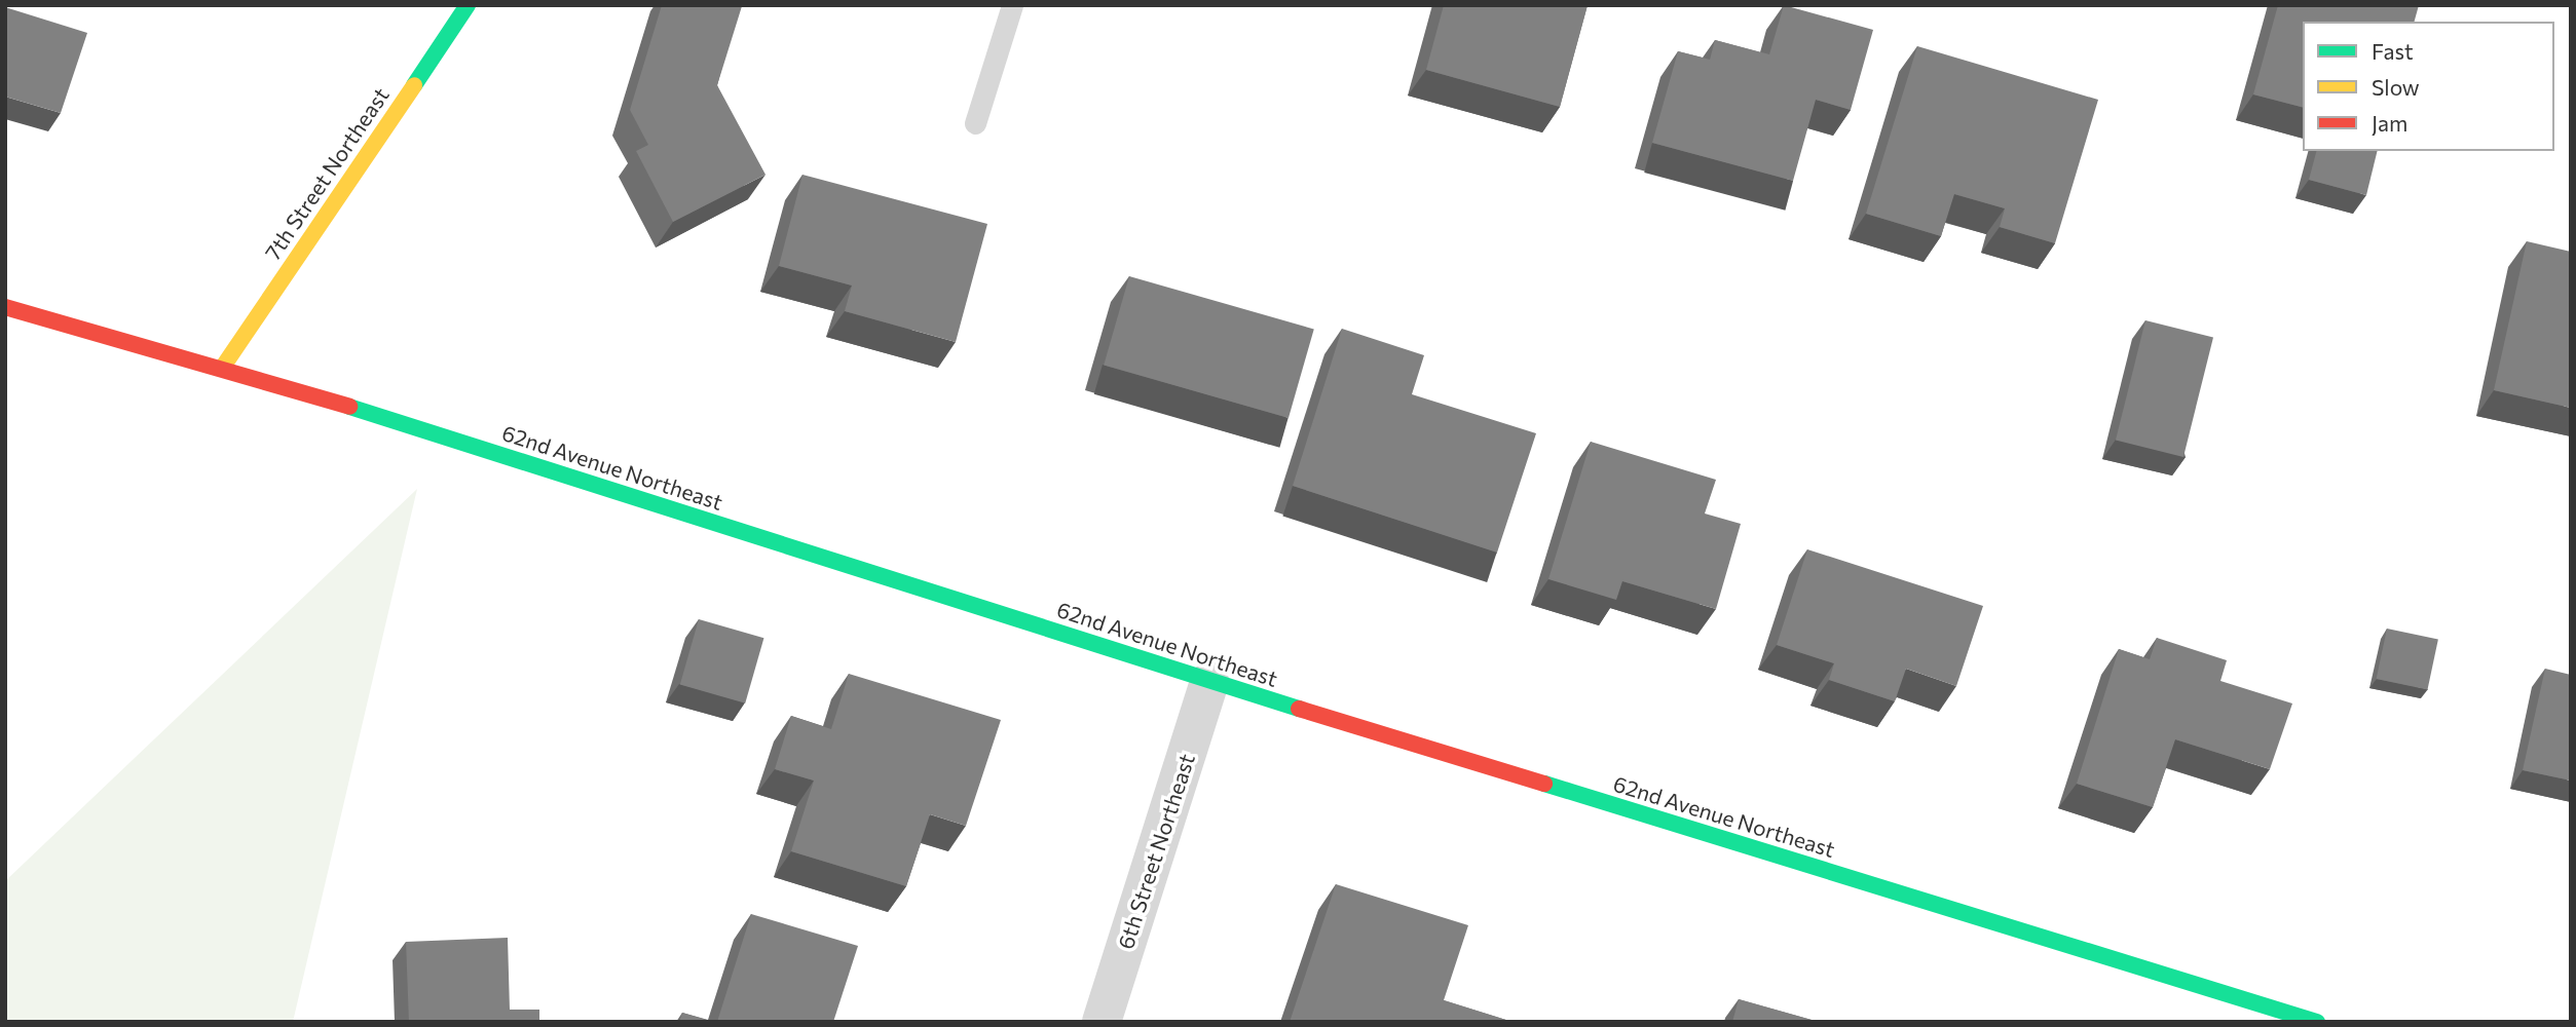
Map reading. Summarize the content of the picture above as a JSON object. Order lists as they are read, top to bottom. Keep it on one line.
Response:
{"streets":{"street":["7th Street Northeast","62nd Avenue Northeast","6th Street Northeast"]},"crossings":[["7th Street Northeast","62nd Avenue Northeast"],["62nd Avenue Northeast","6th Street Northeast"]],"legend":["Fast","Slow","Jam"]}
